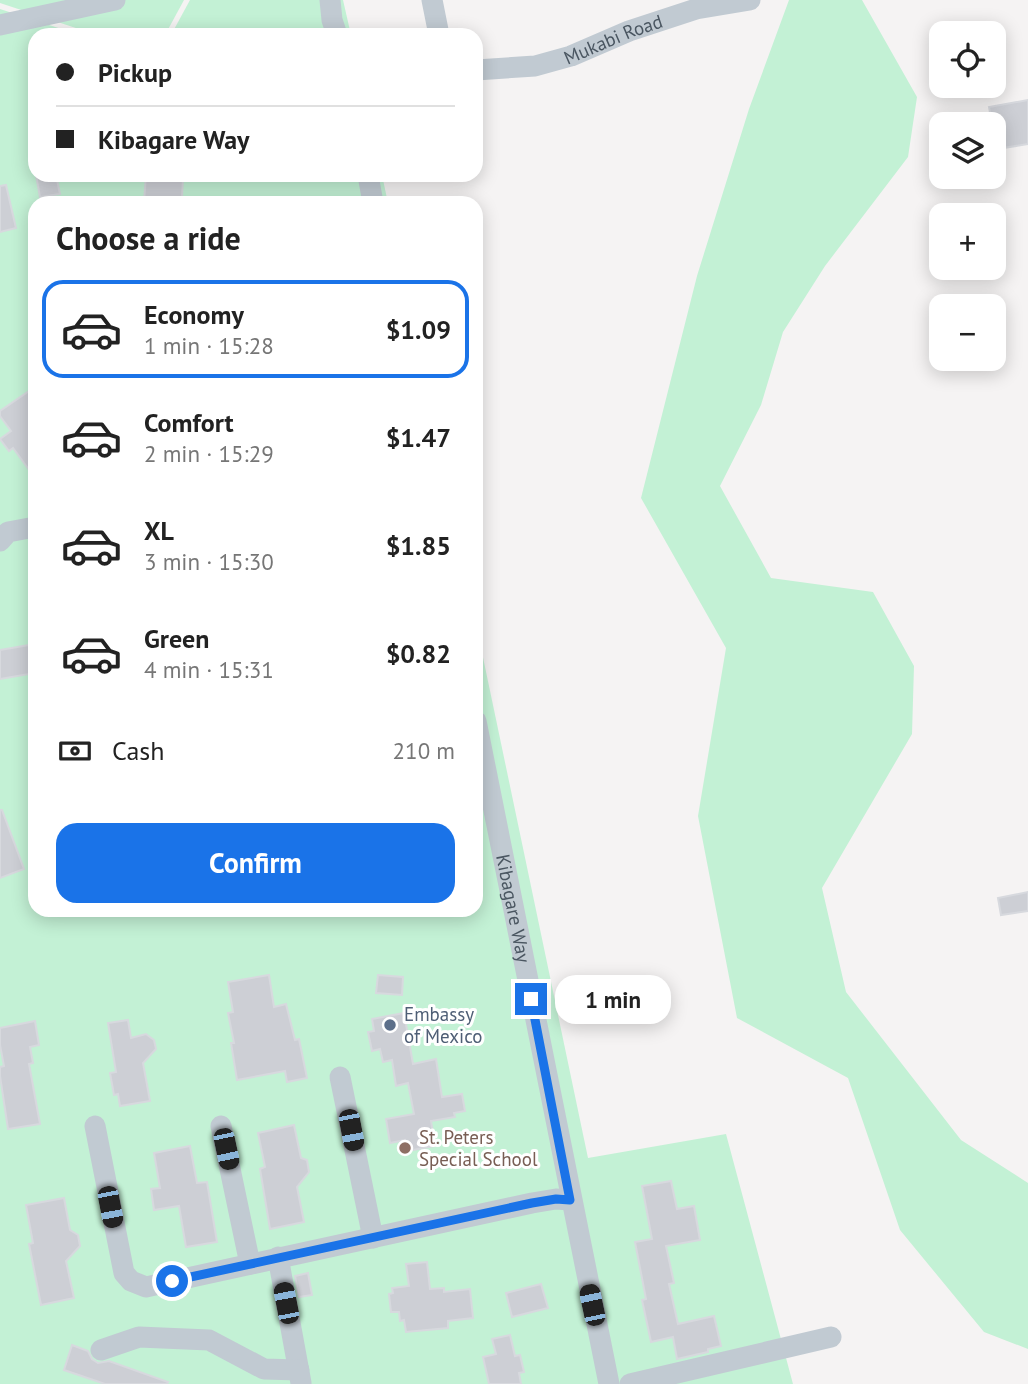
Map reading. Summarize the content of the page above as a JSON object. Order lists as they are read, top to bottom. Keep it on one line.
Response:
{"streets":{"street":["Mukabi Road","Kibagare Way"]},"places":["Embassy of Mexico","St. Peters Special School"],"page":{"map_buttons":["+","−"],"banner":["Pickup","Kibagare Way"],"heading":"Choose a ride","list":[{"name":"Economy","note":"1 min · 15:28","value":"$1.09"},{"name":"Comfort","note":"2 min · 15:29","value":"$1.47"},{"name":"XL","note":"3 min · 15:30","value":"$1.85"},{"name":"Green","note":"4 min · 15:31","value":"$0.82"}],"pay":["Cash","210 m"],"buttons":"Confirm","bubble":"1 min"}}
